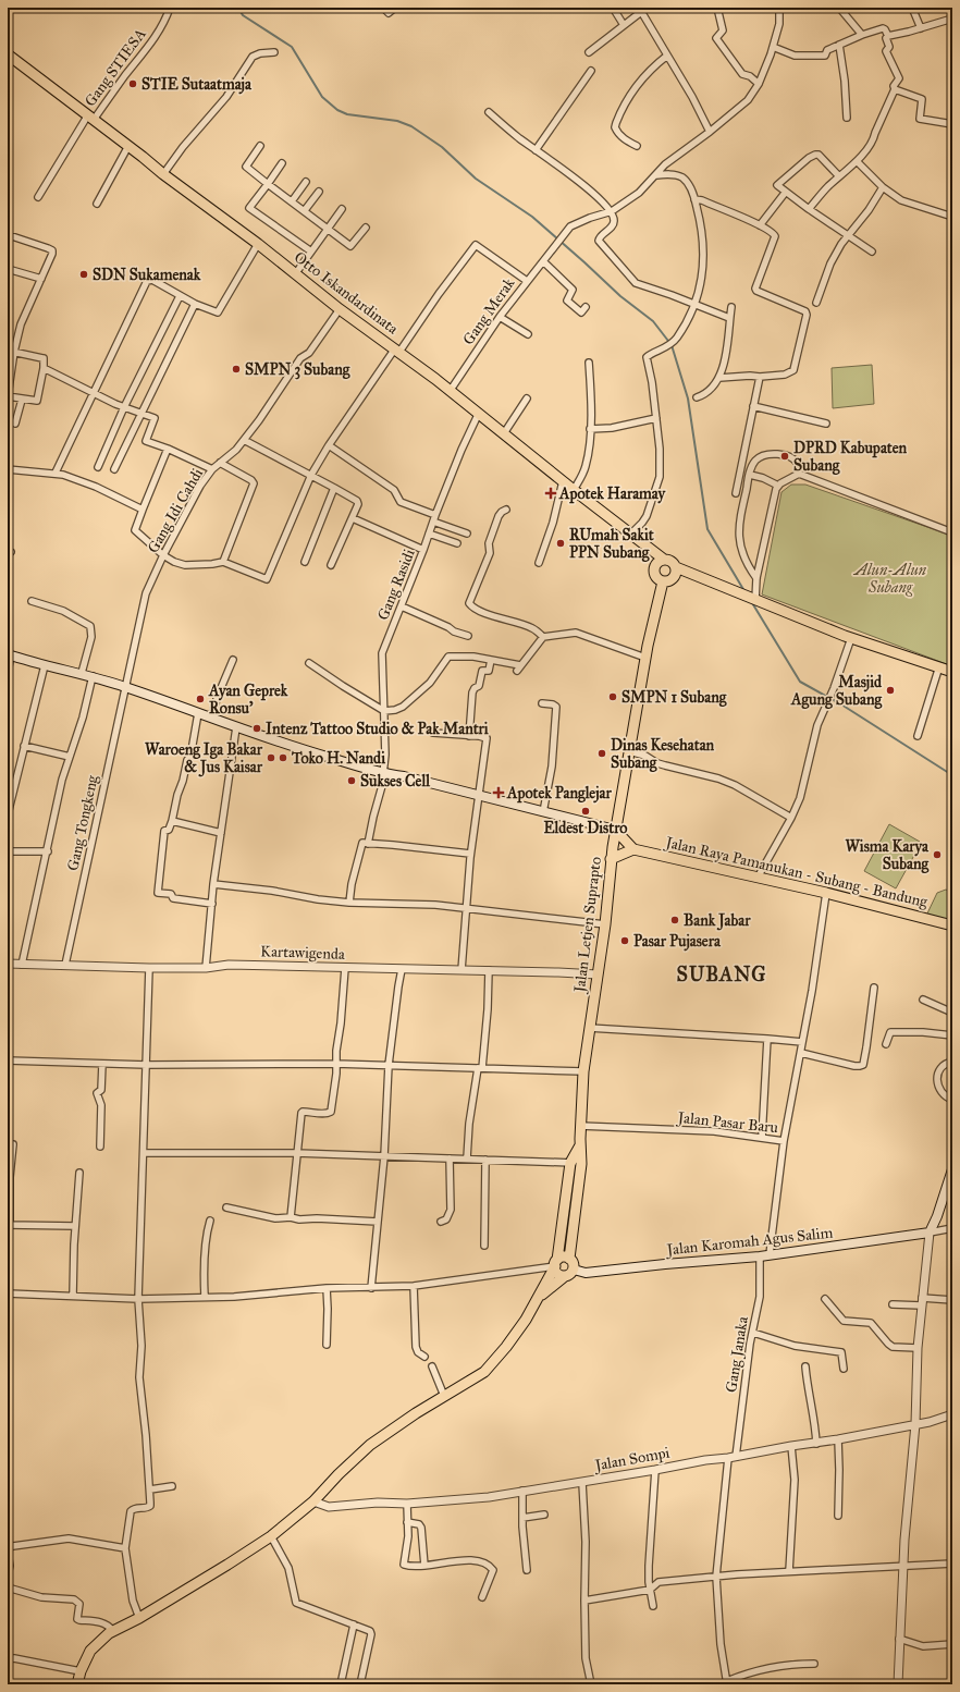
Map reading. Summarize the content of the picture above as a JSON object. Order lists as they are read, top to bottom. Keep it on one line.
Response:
{"streets":{"main road":["Otto Iskandardinata","Jalan Raya Pamanukan - Subang - Bandung","Jalan Letjen Suprapto","Jalan Karomah Agus Salim"],"street":["Gang STIESA","Gang Merak","Gang Idi Cahdi","Gang Rasidi","Gang Tongkeng","Kartawigenda","Jalan Pasar Baru","Gang Janaka","Jalan Sompi"]},"crossings":[["Gang STIESA","Otto Iskandardinata"],["Otto Iskandardinata","Gang Merak"],["Otto Iskandardinata","Gang Idi Cahdi"],["Otto Iskandardinata","Gang Rasidi"],["Otto Iskandardinata","Jalan Letjen Suprapto"],["Gang Idi Cahdi","Gang Tongkeng"],["Gang Tongkeng","Kartawigenda"],["Jalan Letjen Suprapto","Kartawigenda"],["Jalan Letjen Suprapto","Jalan Pasar Baru"],["Jalan Letjen Suprapto","Jalan Karomah Agus Salim"],["Jalan Letjen Suprapto","Jalan Sompi"],["Jalan Pasar Baru","Jalan Karomah Agus Salim"],["Jalan Pasar Baru","Gang Janaka"],["Jalan Karomah Agus Salim","Gang Janaka"],["Gang Janaka","Jalan Sompi"]],"districts":["SUBANG"],"parks":["Alun-Alun Subang"],"places":{"other":["STIE Sutaatmaja","SDN Sukamenak","SMPN 3 Subang","DPRD Kabupaten Subang","RUmah Sakit PPN Subang","Masjid Agung Subang","SMPN 1 Subang","Ayan Geprek Ronsu'","Intenz Tattoo Studio & Pak Mantri","Dinas Kesehatan Subang","Waroeng Iga Bakar & Jus Kaisar","Toko H. Nandi","Sukses Cell","Eldest Distro","Wisma Karya Subang","Bank Jabar","Pasar Pujasera"],"health":["Apotek Haramay","Apotek Panglejar"]}}
